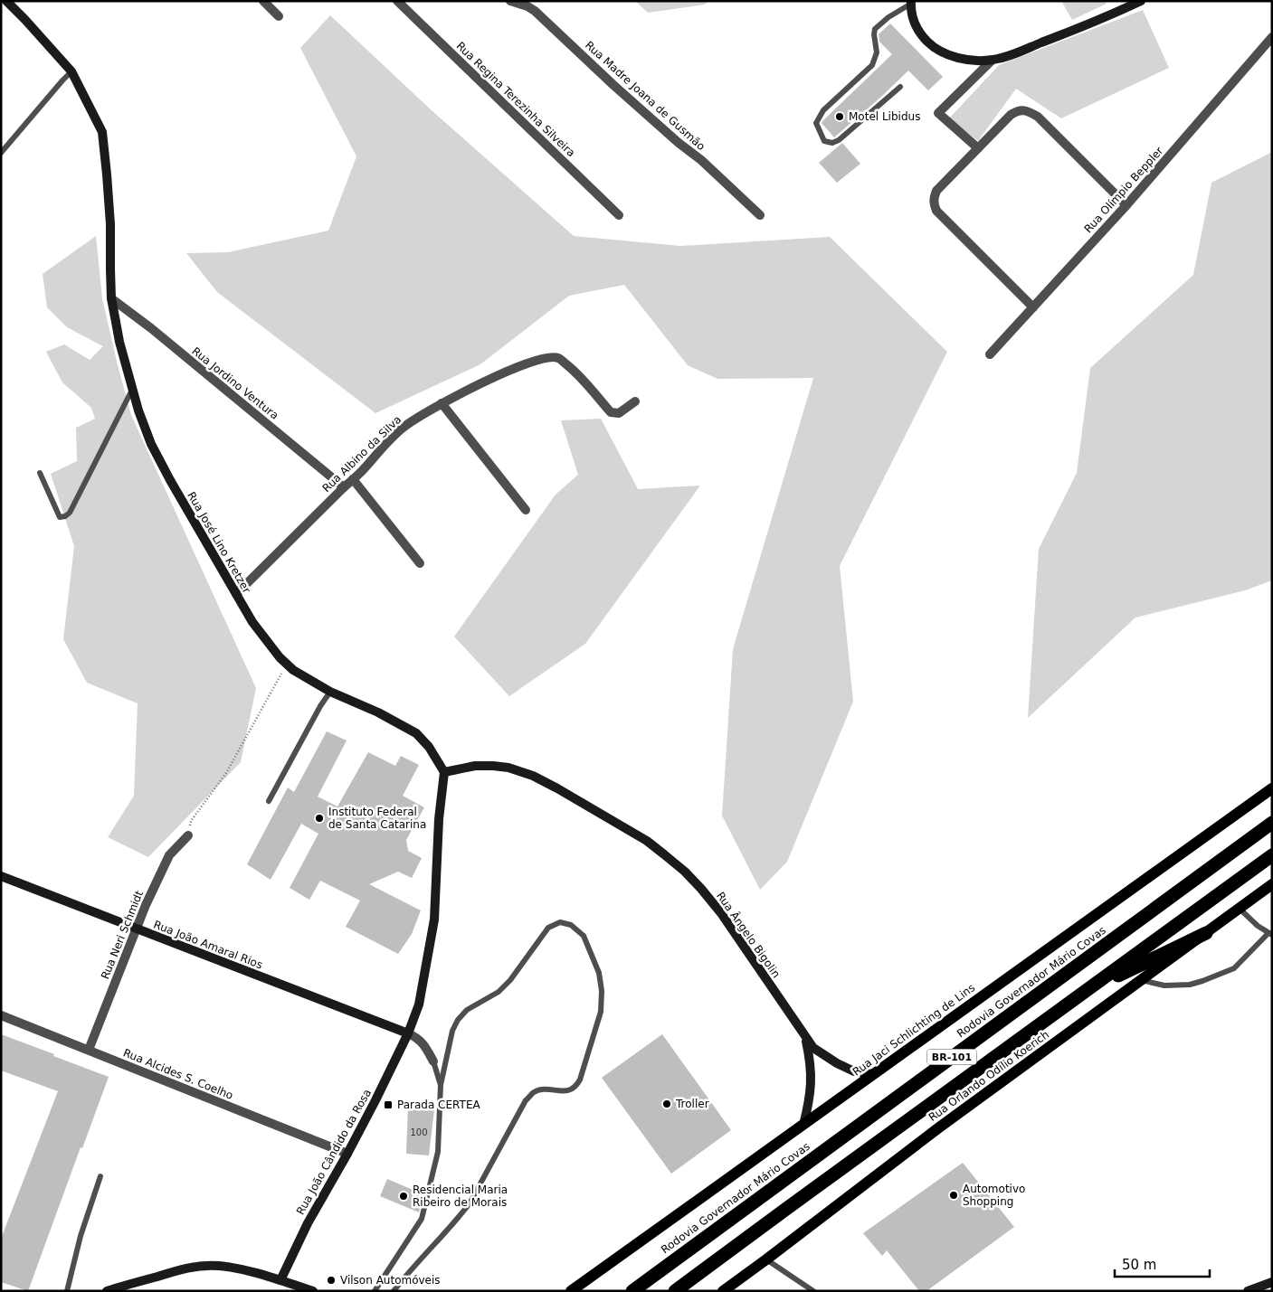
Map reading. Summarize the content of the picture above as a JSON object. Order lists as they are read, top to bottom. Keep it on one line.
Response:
{"streets":{"highway":["Rodovia Governador Mário Covas","BR-101"],"main road":["Rua Jaci Schlichting de Lins","Rua Orlando Odílio Koerich"],"street":["Rua Madre Joana de Gusmão","Rua Regina Terezinha Silveira","Rua Olímpio Beppler","Rua Jordino Ventura","Rua Albino da Silva","Rua José Lino Kretzer","Rua Neri Schmidt","Rua Ângelo Bigolin","Rua João Amaral Rios","Rua Alcides S. Coelho","Rua João Cândido da Rosa"]},"crossings":[["Rua Jordino Ventura","Rua Albino da Silva"],["Rua Jordino Ventura","Rua José Lino Kretzer"],["Rua Albino da Silva","Rua José Lino Kretzer"],["Rua José Lino Kretzer","Rua Ângelo Bigolin"],["Rua Neri Schmidt","Rua João Amaral Rios"],["Rua Neri Schmidt","Rua Alcides S. Coelho"],["Rua Ângelo Bigolin","Rua Jaci Schlichting de Lins"],["Rua João Amaral Rios","Rua João Cândido da Rosa"],["Rua Alcides S. Coelho","Rua João Cândido da Rosa"]],"places":{"other":["Motel Libidus","Instituto Federal de Santa Catarina","Troller","Automotivo Shopping","Residencial Maria Ribeiro de Morais","Vilson Automóveis"],"transit":["Parada CERTEA"]},"house_numbers":["100"],"scale_bar":"50 m"}
